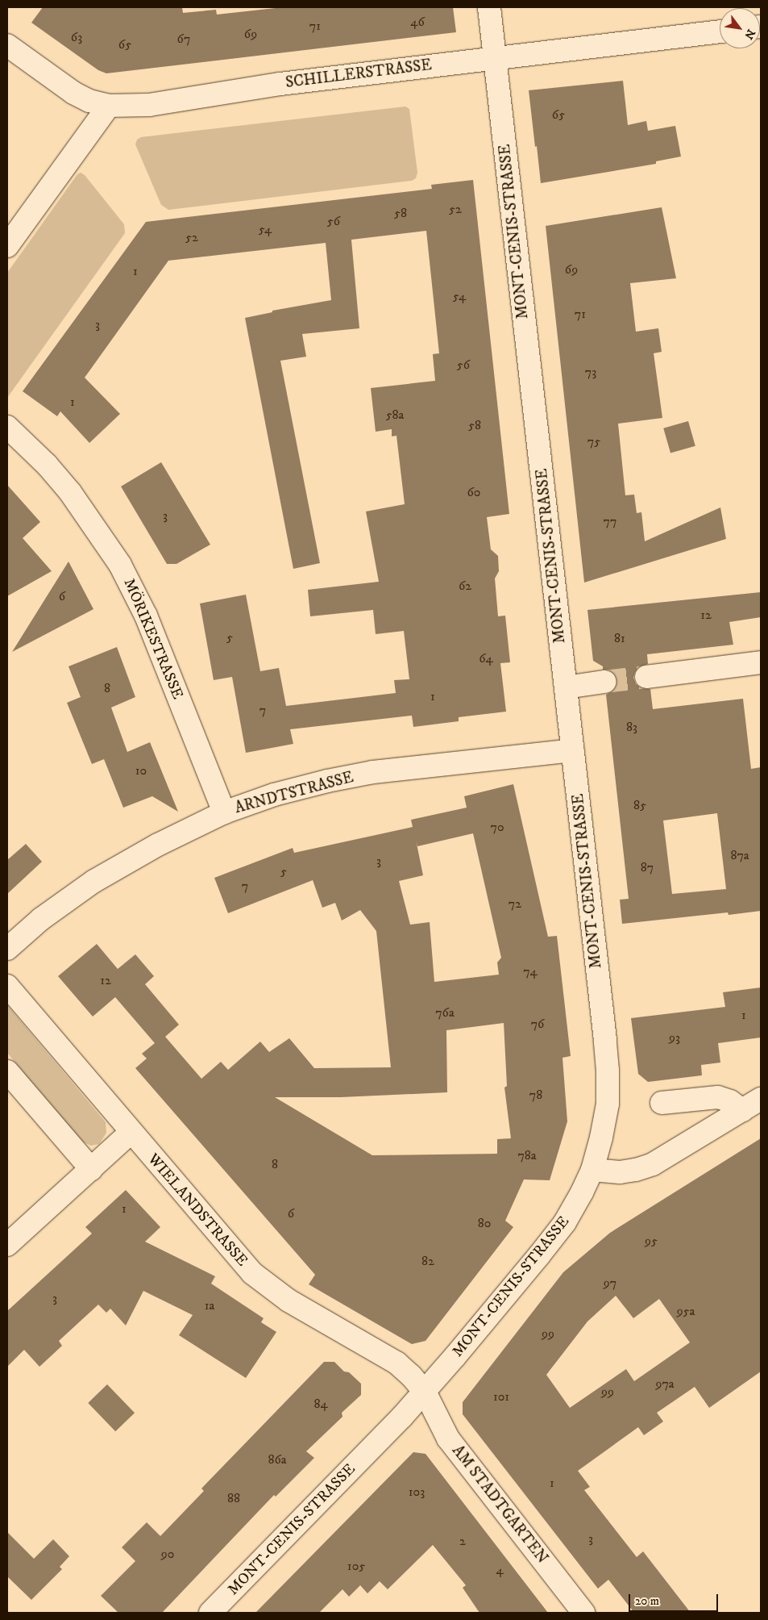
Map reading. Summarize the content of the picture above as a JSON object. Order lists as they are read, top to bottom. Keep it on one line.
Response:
{"streets":{"street":["SCHILLERSTRASSE","MONT-CENIS-STRASSE","MÖRIKESTRASSE","ARNDTSTRASSE","WIELANDSTRASSE","AM STADTGARTEN"]},"crossings":[["SCHILLERSTRASSE","MONT-CENIS-STRASSE"],["MONT-CENIS-STRASSE","ARNDTSTRASSE"],["MONT-CENIS-STRASSE","WIELANDSTRASSE"],["MONT-CENIS-STRASSE","AM STADTGARTEN"],["MÖRIKESTRASSE","ARNDTSTRASSE"],["WIELANDSTRASSE","AM STADTGARTEN"]],"house_numbers":["46","71","69","63","67","65","65","52","58","56","54","52","69","1","54","71","3","56","73","1","58a","58","75","60","3","77","62","6","12","5","81","64","8","1","7","83","10","85","70","87a","3","87","5","7","72","74","12","76a","1","76","93","78","78a","8","1","6","80","95","82","97","3","1a","95a","99","97a","99","101","84","86a","1","103","88","3","2","90","105","4"],"scale_bar":"20 m","north":"bottom right"}
